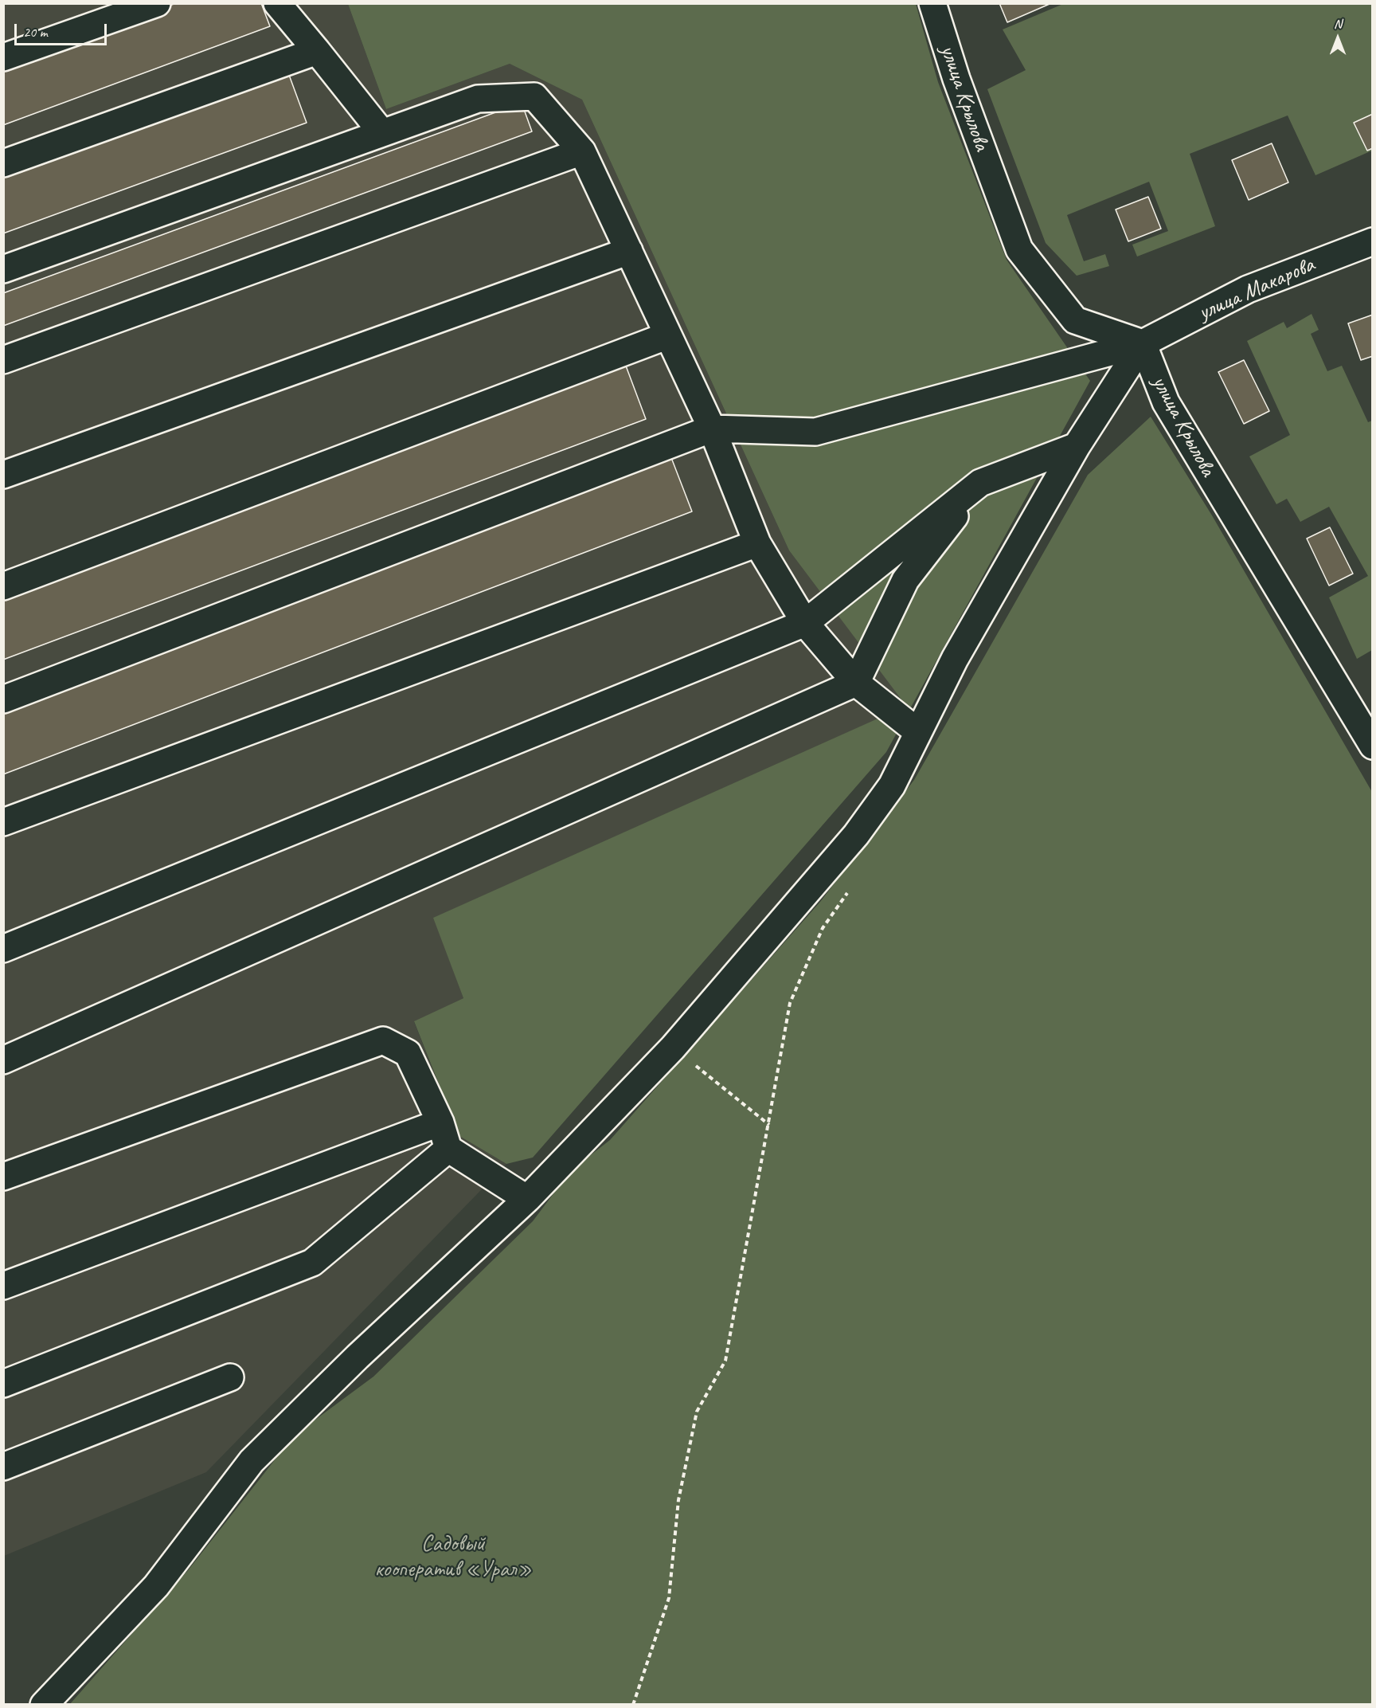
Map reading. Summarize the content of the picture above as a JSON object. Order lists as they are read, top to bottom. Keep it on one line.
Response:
{"streets":{"street":["улица Крылова","улица Макарова"]},"crossings":[["улица Крылова","улица Макарова"]],"parks":["Садовый кооператив «Урал»"],"scale_bar":"20 m","north":"top"}
